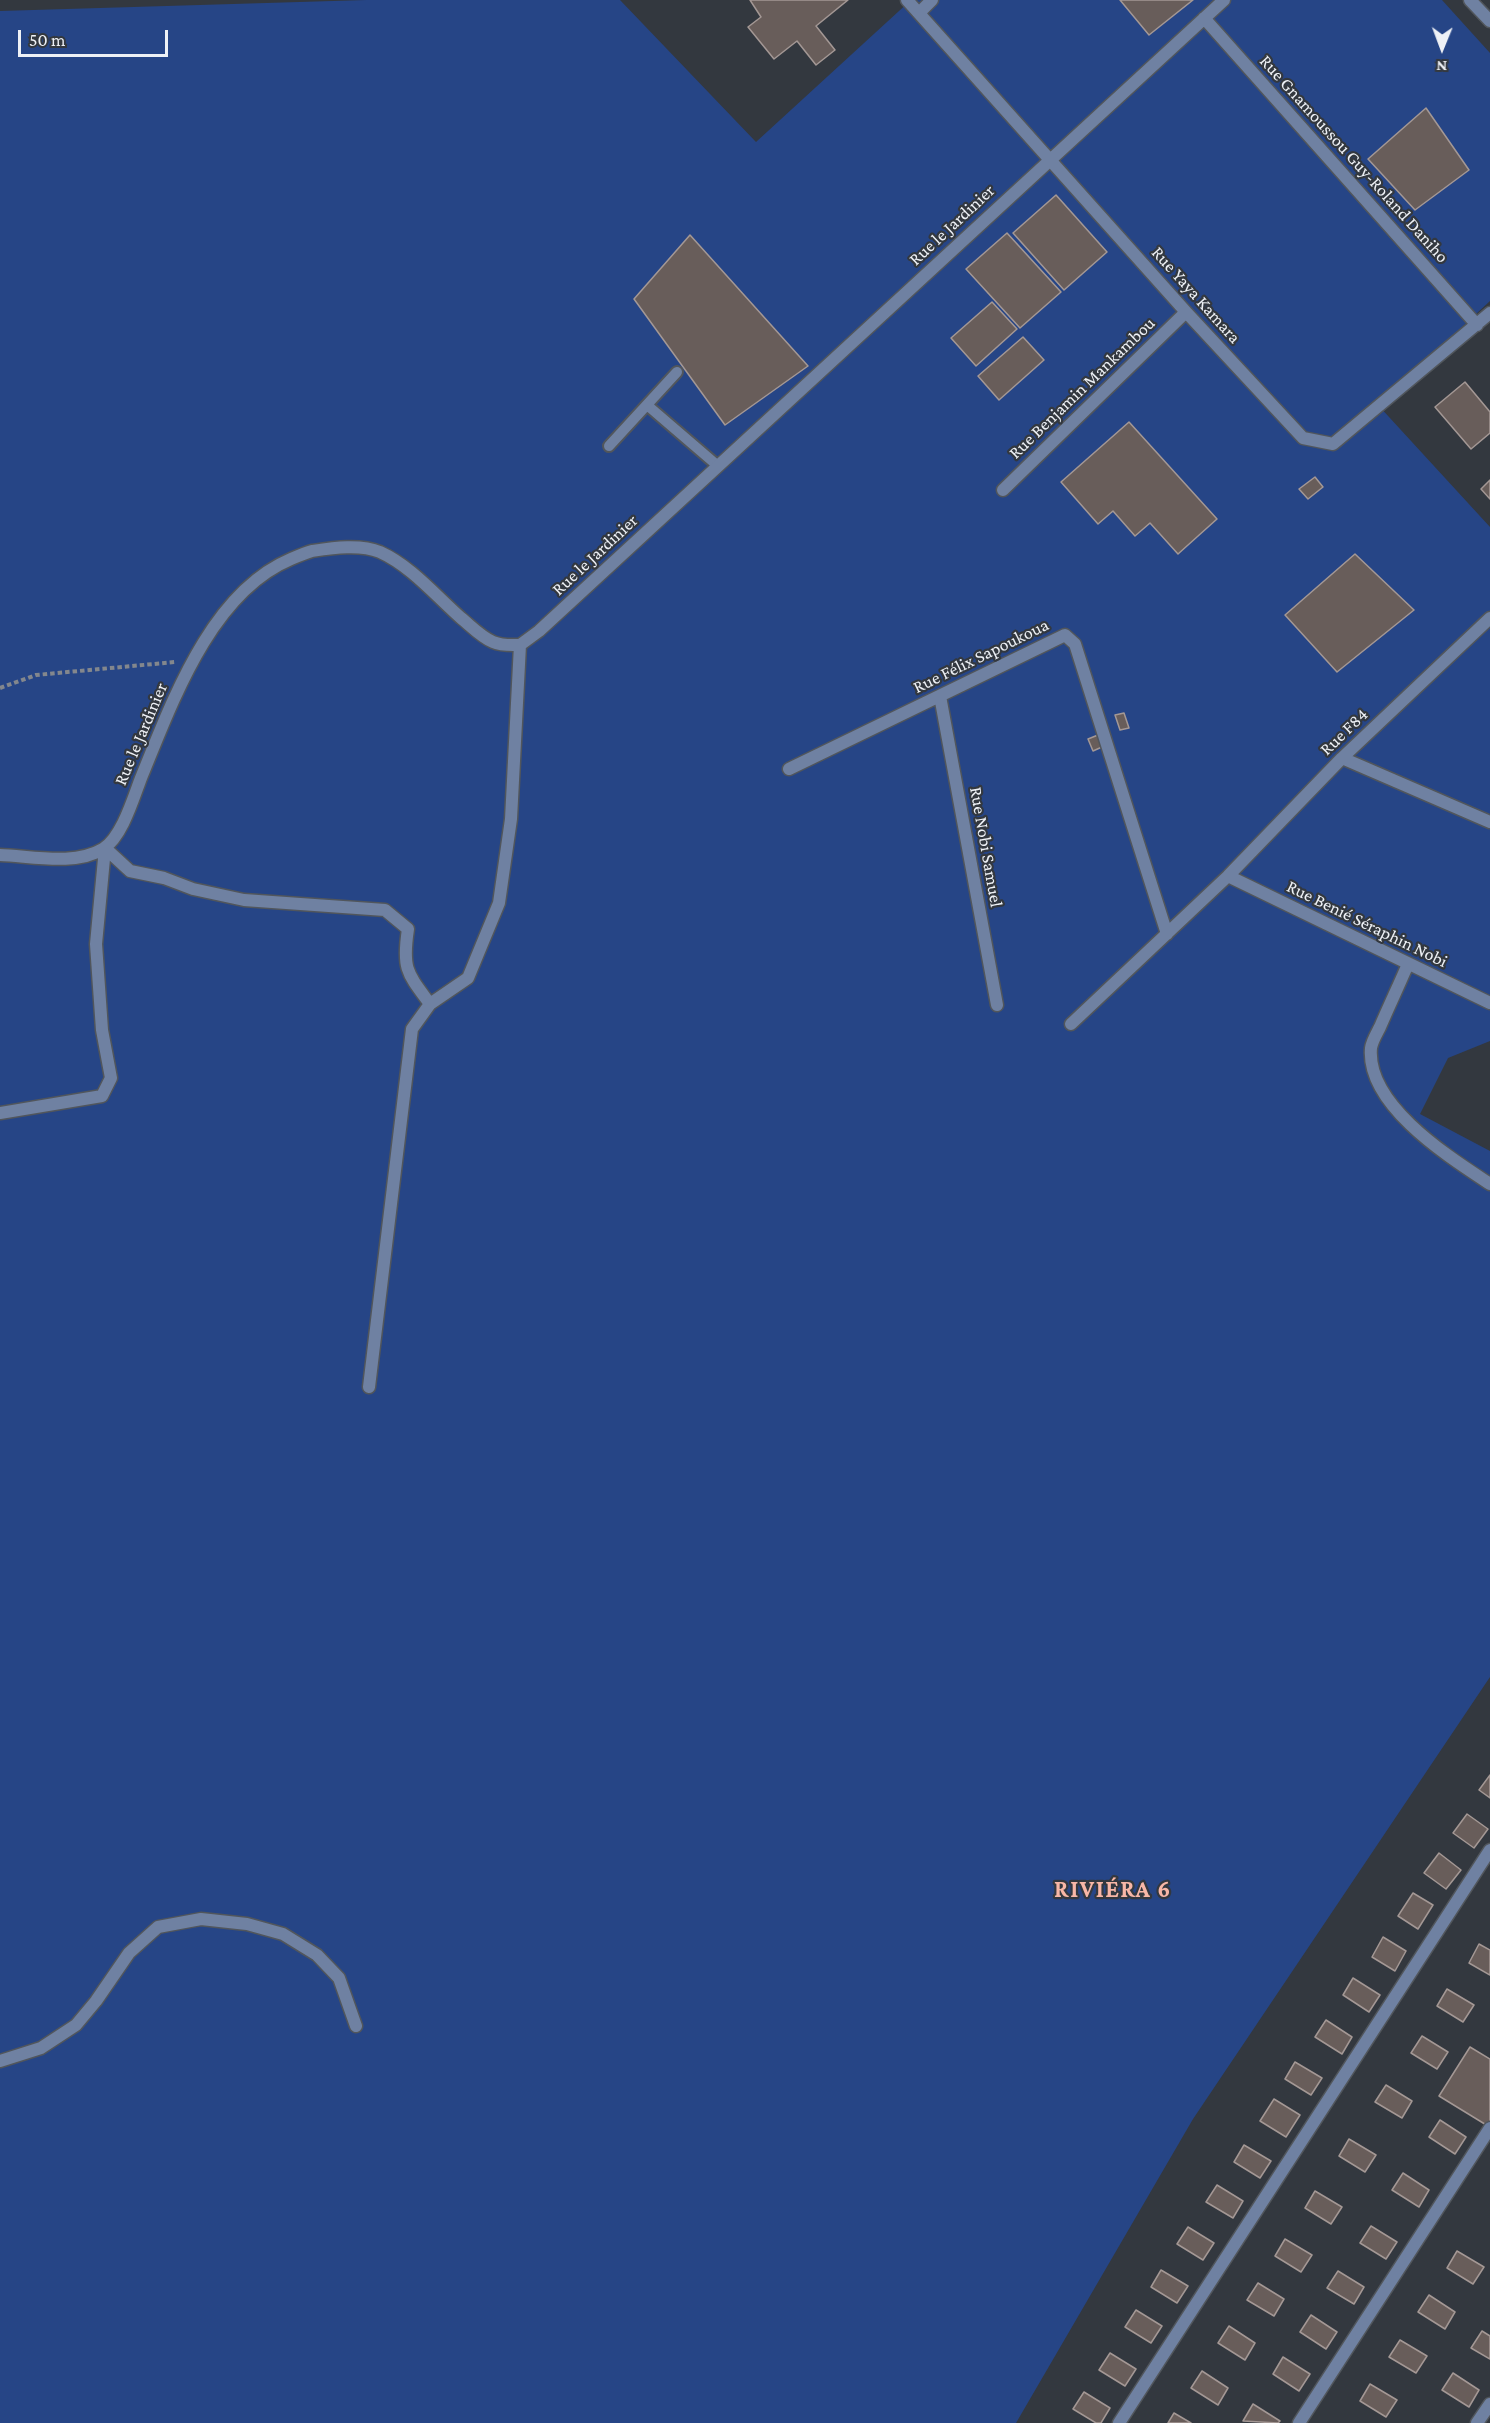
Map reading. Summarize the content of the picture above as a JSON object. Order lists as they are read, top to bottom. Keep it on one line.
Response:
{"streets":{"street":["Rue Gnamoussou Guy-Roland Daniho","Rue le Jardinier","Rue Yaya Kamara","Rue Benjamin Mankambou","Rue Félix Sapoukoua","Rue F84","Rue Nobi Samuel","Rue Benié Séraphin Nobi"]},"crossings":[["Rue Gnamoussou Guy-Roland Daniho","Rue le Jardinier"],["Rue Gnamoussou Guy-Roland Daniho","Rue Yaya Kamara"],["Rue le Jardinier","Rue Yaya Kamara"],["Rue Yaya Kamara","Rue Benjamin Mankambou"],["Rue Félix Sapoukoua","Rue F84"],["Rue Félix Sapoukoua","Rue Nobi Samuel"],["Rue F84","Rue Benié Séraphin Nobi"]],"districts":["RIVIÉRA 6"],"scale_bar":"50 m","north":"bottom"}
